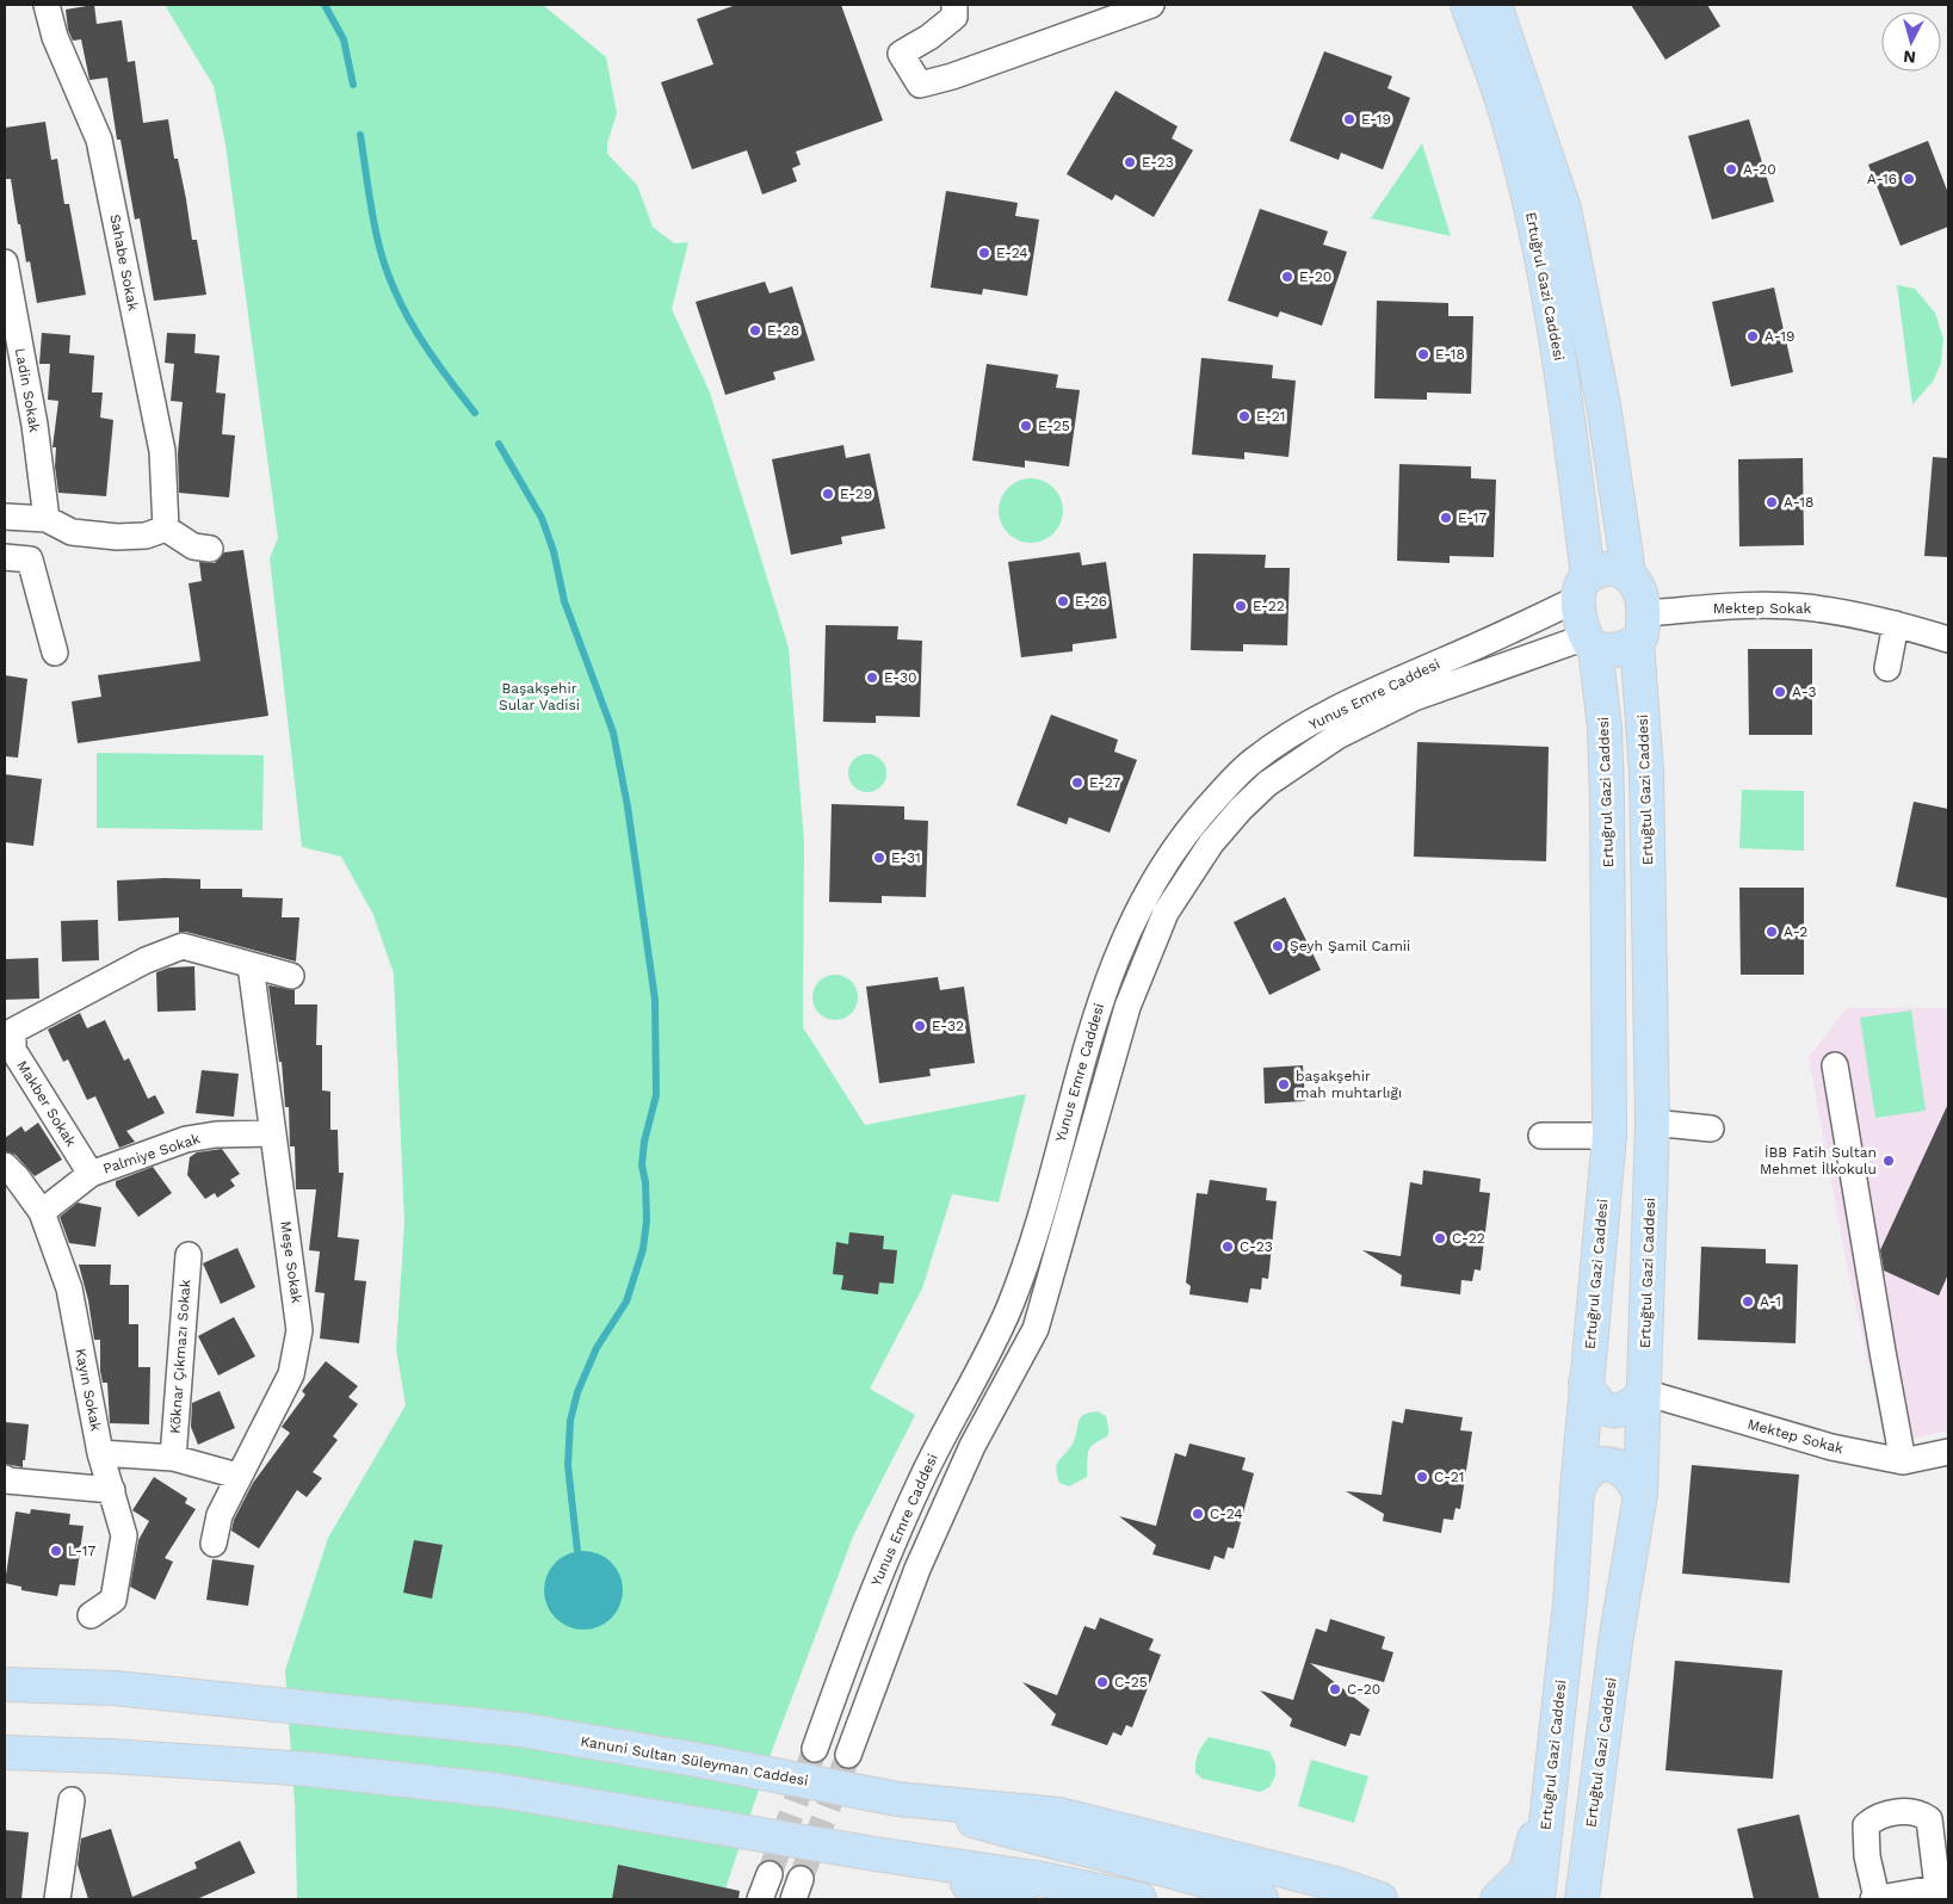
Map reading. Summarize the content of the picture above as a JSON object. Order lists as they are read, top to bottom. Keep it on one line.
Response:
{"streets":{"main road":["Ertuğrul Gazi Caddesi","Ertuğtul Gazi Caddesi","Kanuni Sultan Süleyman Caddesi"],"street":["Sahabe Sokak","Ladin Sokak","Mektep Sokak","Yunus Emre Caddesi","Makber Sokak","Palmiye Sokak","Meşe Sokak","Köknar Çıkmazı Sokak","Kayın Sokak"]},"crossings":[["Ertuğrul Gazi Caddesi","Mektep Sokak"],["Ertuğrul Gazi Caddesi","Yunus Emre Caddesi"],["Ertuğrul Gazi Caddesi","Ertuğtul Gazi Caddesi"],["Mektep Sokak","Yunus Emre Caddesi"],["Mektep Sokak","Ertuğtul Gazi Caddesi"],["Yunus Emre Caddesi","Ertuğtul Gazi Caddesi"],["Makber Sokak","Palmiye Sokak"],["Makber Sokak","Meşe Sokak"],["Palmiye Sokak","Meşe Sokak"],["Palmiye Sokak","Kayın Sokak"]],"parks":["Başakşehir Sular Vadisi"],"places":["E-19","E-23","A-20","A-16","E-24","E-20","E-28","A-19","E-18","E-21","E-25","E-29","A-18","E-17","E-26","E-22","E-30","A-3","E-27","E-31","A-2","Şeyh Şamil Camii","E-32","başakşehir mah muhtarlığı","İBB Fatih Sultan Mehmet İlkokulu","C-22","C-23","A-1","C-21","C-24","L-17","C-25","C-20"],"north":"bottom"}
